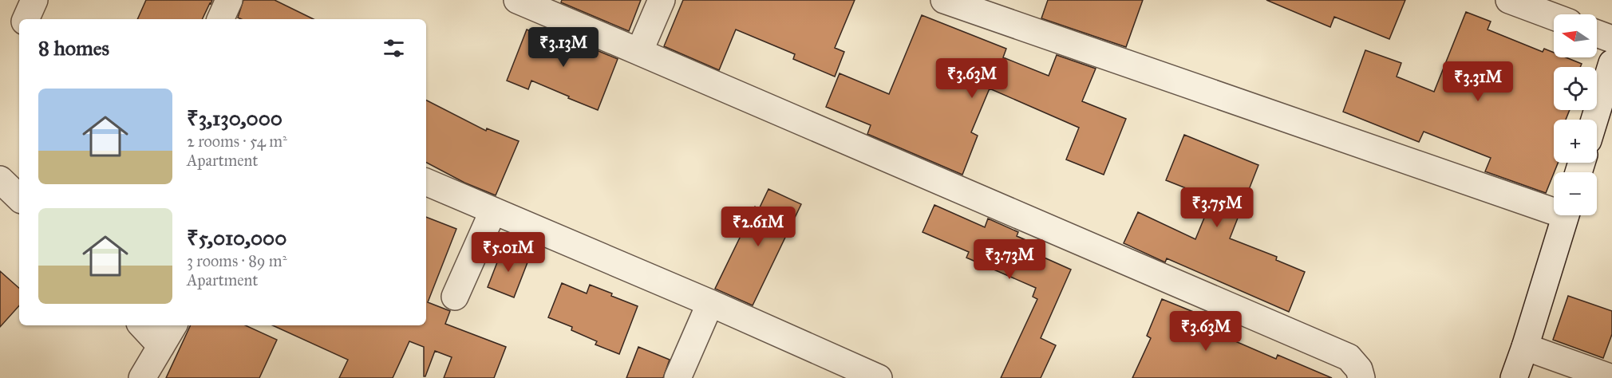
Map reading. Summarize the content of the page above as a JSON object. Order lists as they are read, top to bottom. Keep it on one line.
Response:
{"north":"left","page":{"map_buttons":["+","−"],"heading":"8 homes","price":["₹3.13M","₹3.63M","₹3.31M","₹3.75M","₹2.61M","₹5.01M","₹3.73M","₹3.63M"],"list":[{"name":"₹3,130,000","note":"2 rooms · 54 m² · Apartment"},{"name":"₹5,010,000","note":"3 rooms · 89 m² · Apartment"}]}}
